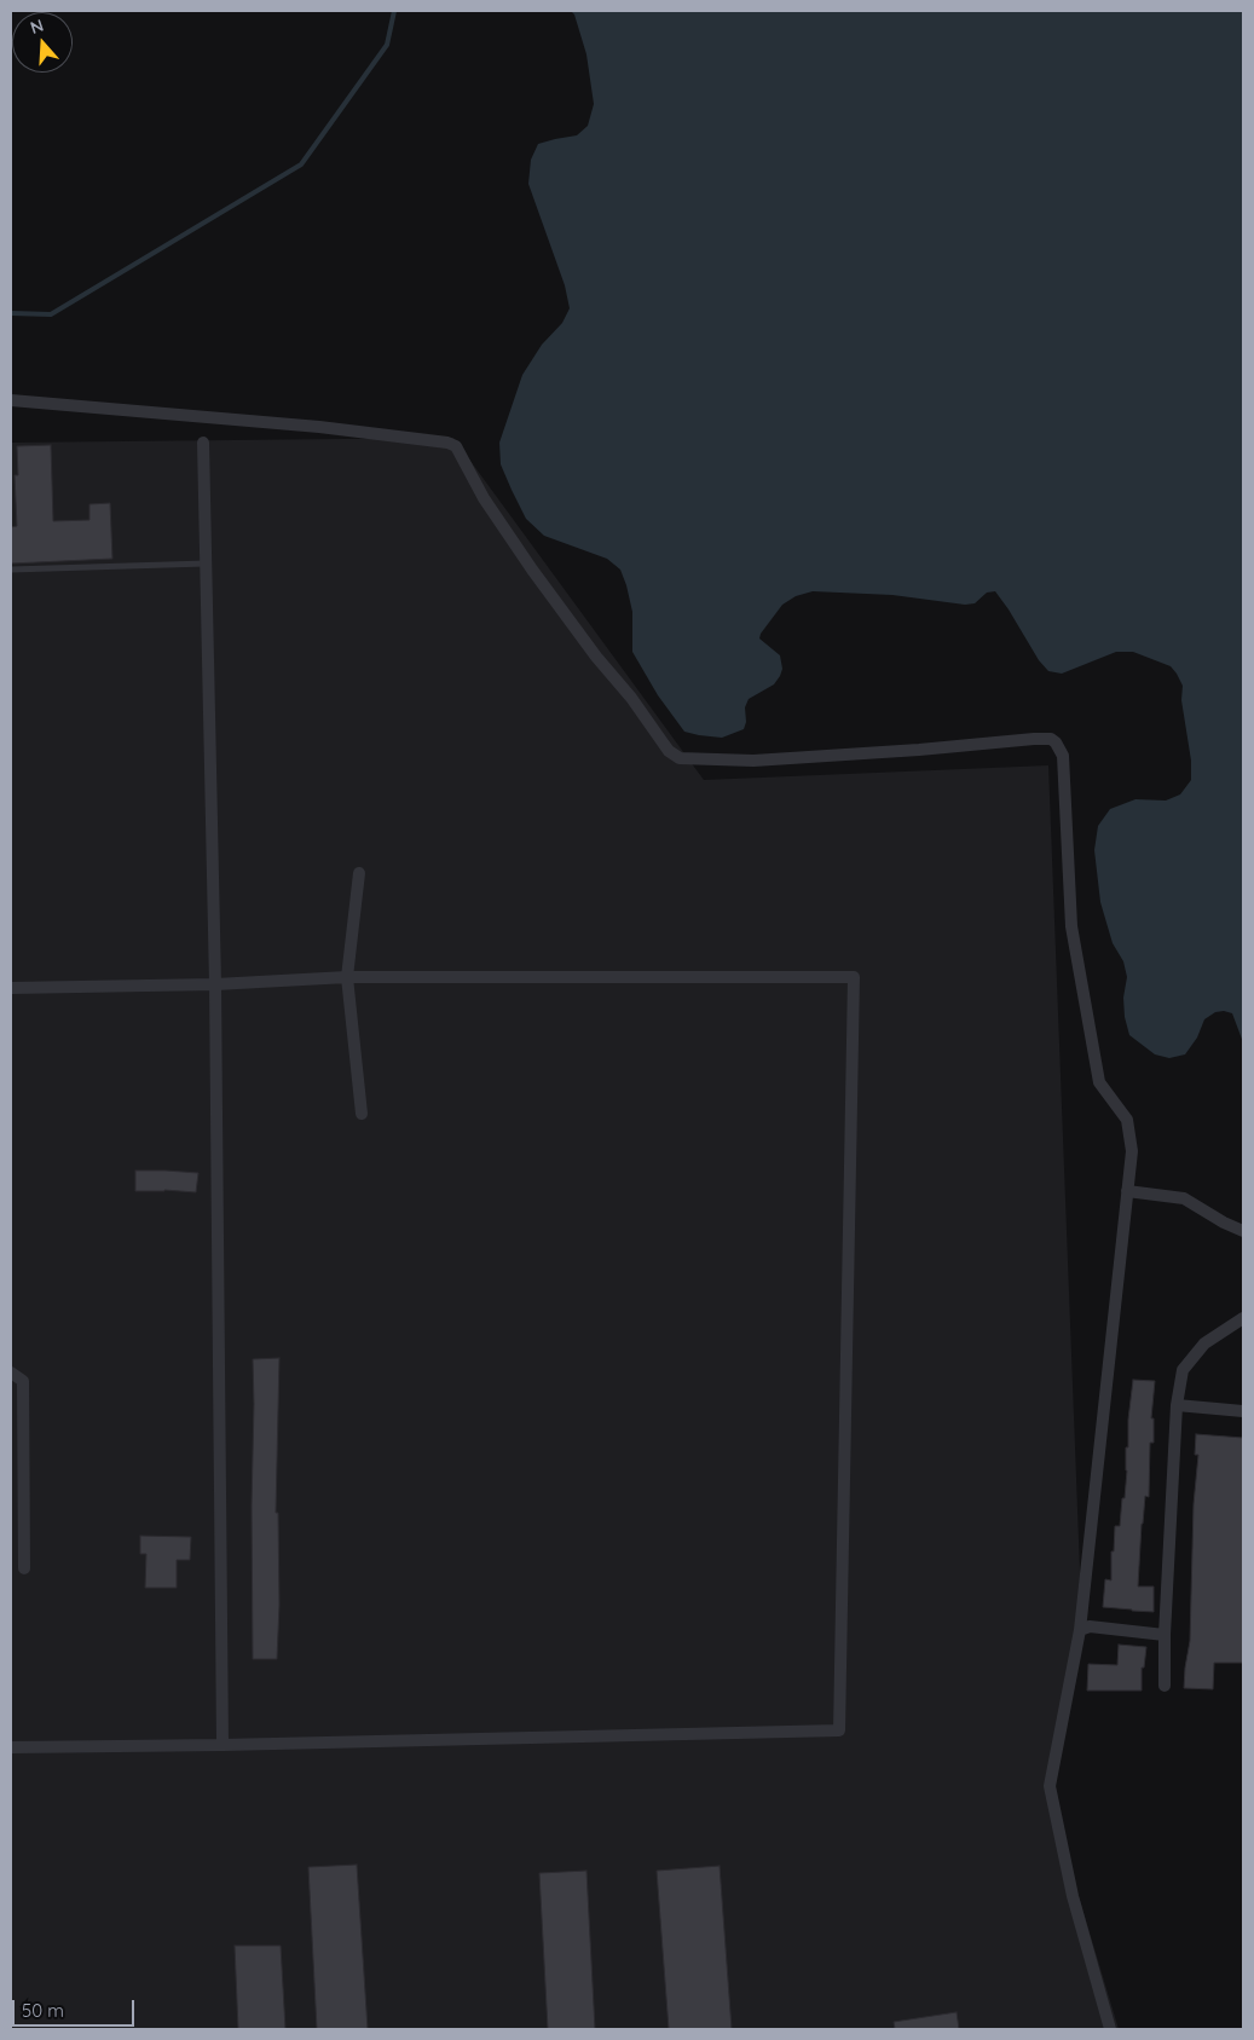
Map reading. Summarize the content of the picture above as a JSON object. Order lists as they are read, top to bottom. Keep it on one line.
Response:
{"scale_bar":"50 m","north":"top"}
